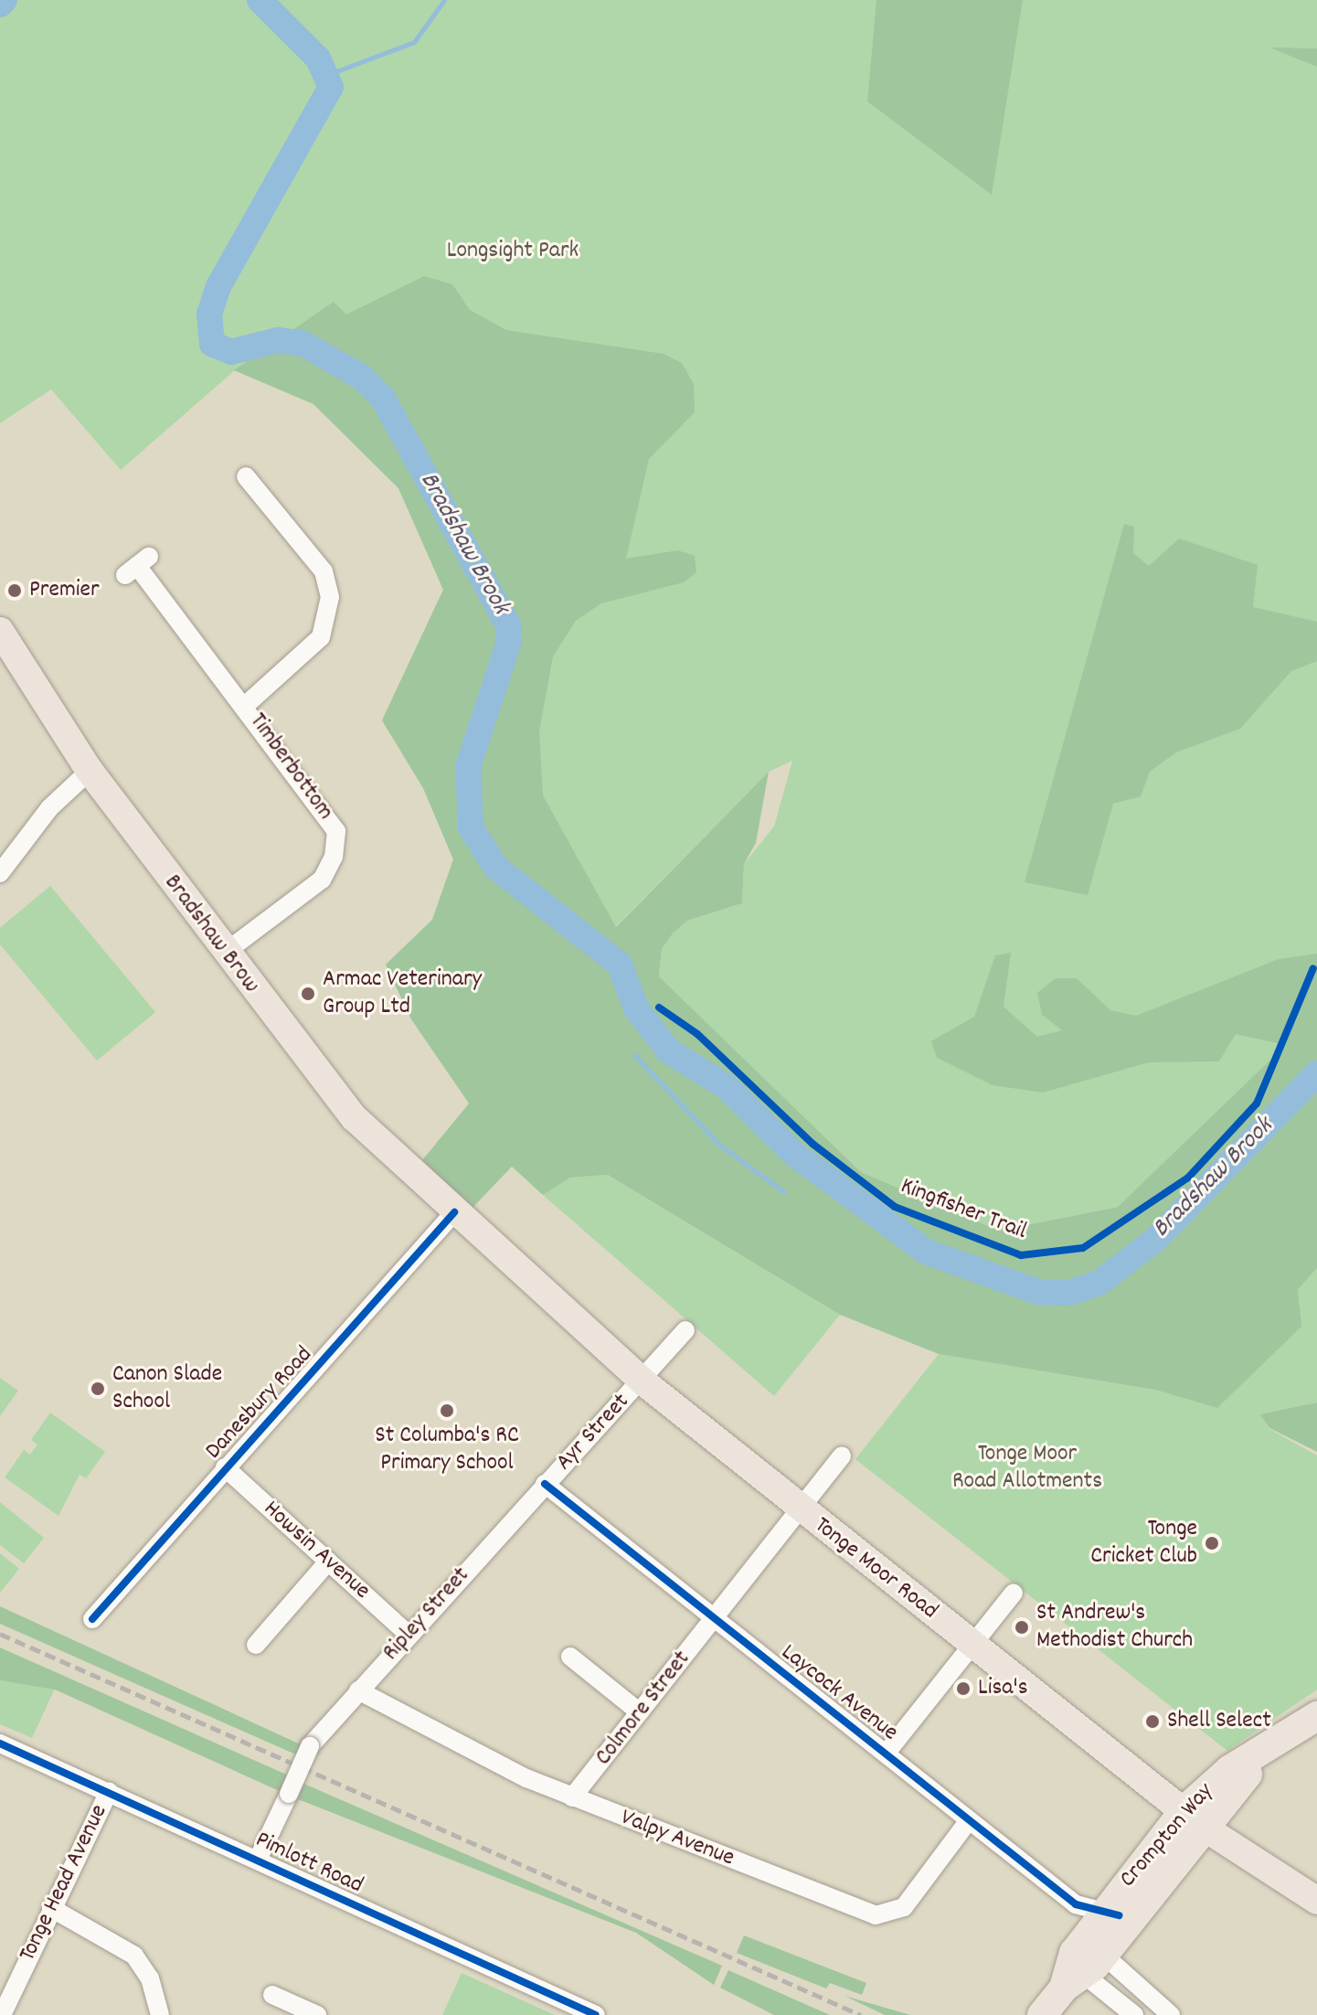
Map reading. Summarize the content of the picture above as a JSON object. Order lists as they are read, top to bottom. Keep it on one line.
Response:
{"streets":{"highway":["Crompton Way"],"main road":["Bradshaw Brow","Tonge Moor Road"],"street":["Timberbottom","Danesbury Road","Ayr Street","Howsin Avenue","Ripley Street","Laycock Avenue","Colmore Street","Valpy Avenue","Pimlott Road","Tonge Head Avenue"],"cycle path":["Kingfisher Trail"]},"crossings":[["Timberbottom","Bradshaw Brow"],["Bradshaw Brow","Danesbury Road"],["Bradshaw Brow","Tonge Moor Road"],["Danesbury Road","Howsin Avenue"],["Danesbury Road","Tonge Moor Road"],["Ayr Street","Tonge Moor Road"],["Ayr Street","Ripley Street"],["Ayr Street","Laycock Avenue"],["Howsin Avenue","Ripley Street"],["Tonge Moor Road","Colmore Street"],["Tonge Moor Road","Crompton Way"],["Ripley Street","Laycock Avenue"],["Ripley Street","Valpy Avenue"],["Ripley Street","Pimlott Road"],["Laycock Avenue","Colmore Street"],["Laycock Avenue","Crompton Way"],["Laycock Avenue","Valpy Avenue"],["Colmore Street","Valpy Avenue"],["Pimlott Road","Tonge Head Avenue"]],"water":["Bradshaw Brook"],"parks":["Longsight Park","Tonge Moor Road Allotments"],"places":["Premier","Armac Veterinary Group Ltd","Canon Slade School","St Columba's RC Primary School","Tonge Cricket Club","St Andrew's Methodist Church","Lisa's","Shell Select"]}
